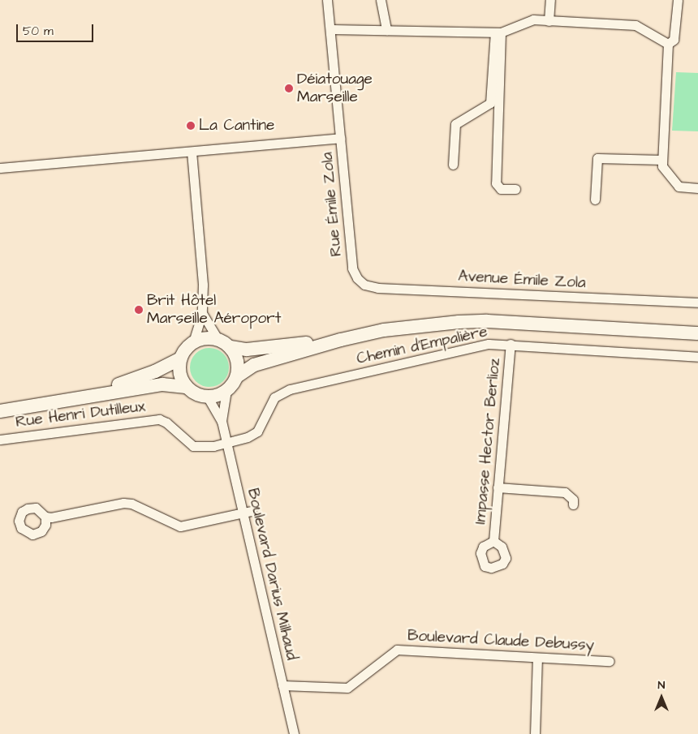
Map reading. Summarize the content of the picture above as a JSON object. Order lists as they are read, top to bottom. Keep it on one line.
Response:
{"streets":{"street":["Rue Émile Zola","Avenue Émile Zola","Chemin d'Empalière","Rue Henri Dutilleux","Impasse Hector Berlioz","Boulevard Darius Milhaud","Boulevard Claude Debussy"]},"crossings":[["Rue Émile Zola","Avenue Émile Zola"],["Chemin d'Empalière","Rue Henri Dutilleux"],["Chemin d'Empalière","Impasse Hector Berlioz"],["Chemin d'Empalière","Boulevard Darius Milhaud"],["Rue Henri Dutilleux","Boulevard Darius Milhaud"],["Boulevard Darius Milhaud","Boulevard Claude Debussy"]],"places":["Déiatouage Marseille","La Cantine","Brit Hôtel Marseille Aéroport"],"scale_bar":"50 m","north":"top"}
